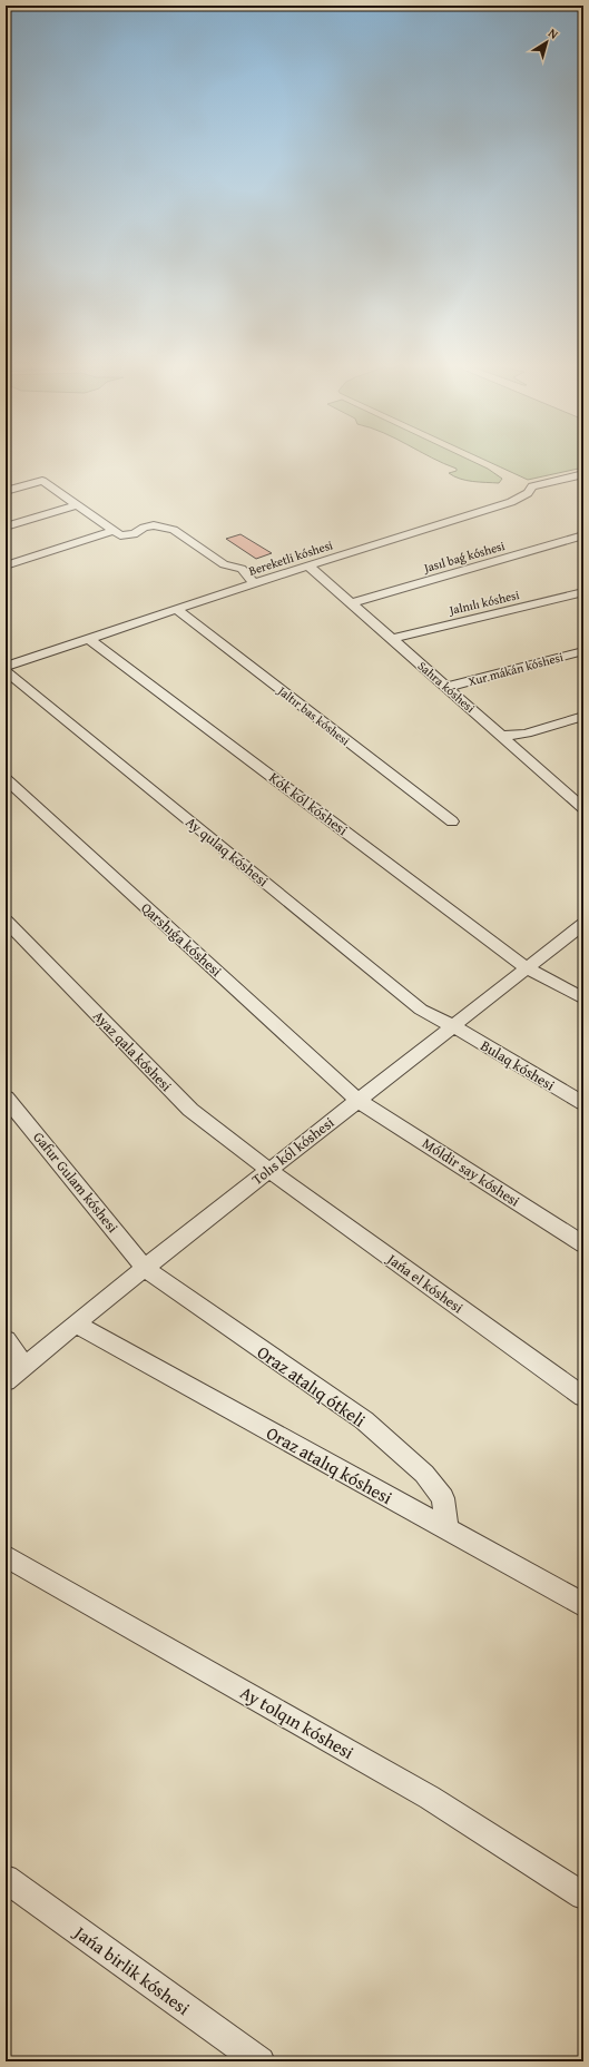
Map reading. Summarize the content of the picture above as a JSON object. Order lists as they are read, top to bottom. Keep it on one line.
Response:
{"streets":{"street":["Jasıl baǵ kóshesi","Bereketli kóshesi","Jalnılı kóshesi","Xur mákán kóshesi","Sahra kóshesi","Jaltır bas kóshesi","Kók kól kóshesi","Ay qulaq kóshesi","Qarshıǵa kóshesi","Ayaz qala kóshesi","Bulaq kóshesi","Tolıs kól kóshesi","Móldir say kóshesi","Gafur Gulam kóshesi","Jańa el kóshesi","Oraz atalıq ótkeli","Oraz atalıq kóshesi","Ay tolqın kóshesi","Jańa birlik kóshesi"]},"crossings":[["Jasıl baǵ kóshesi","Sahra kóshesi"],["Bereketli kóshesi","Sahra kóshesi"],["Bereketli kóshesi","Jaltır bas kóshesi"],["Bereketli kóshesi","Kók kól kóshesi"],["Jalnılı kóshesi","Sahra kóshesi"],["Xur mákán kóshesi","Sahra kóshesi"],["Kók kól kóshesi","Tolıs kól kóshesi"],["Ay qulaq kóshesi","Bulaq kóshesi"],["Ay qulaq kóshesi","Tolıs kól kóshesi"],["Qarshıǵa kóshesi","Tolıs kól kóshesi"],["Qarshıǵa kóshesi","Móldir say kóshesi"],["Ayaz qala kóshesi","Tolıs kól kóshesi"],["Ayaz qala kóshesi","Jańa el kóshesi"],["Bulaq kóshesi","Tolıs kól kóshesi"],["Tolıs kól kóshesi","Móldir say kóshesi"],["Tolıs kól kóshesi","Gafur Gulam kóshesi"],["Tolıs kól kóshesi","Jańa el kóshesi"],["Tolıs kól kóshesi","Oraz atalıq ótkeli"],["Tolıs kól kóshesi","Oraz atalıq kóshesi"],["Gafur Gulam kóshesi","Oraz atalıq ótkeli"],["Oraz atalıq ótkeli","Oraz atalıq kóshesi"]],"north":"top right"}
